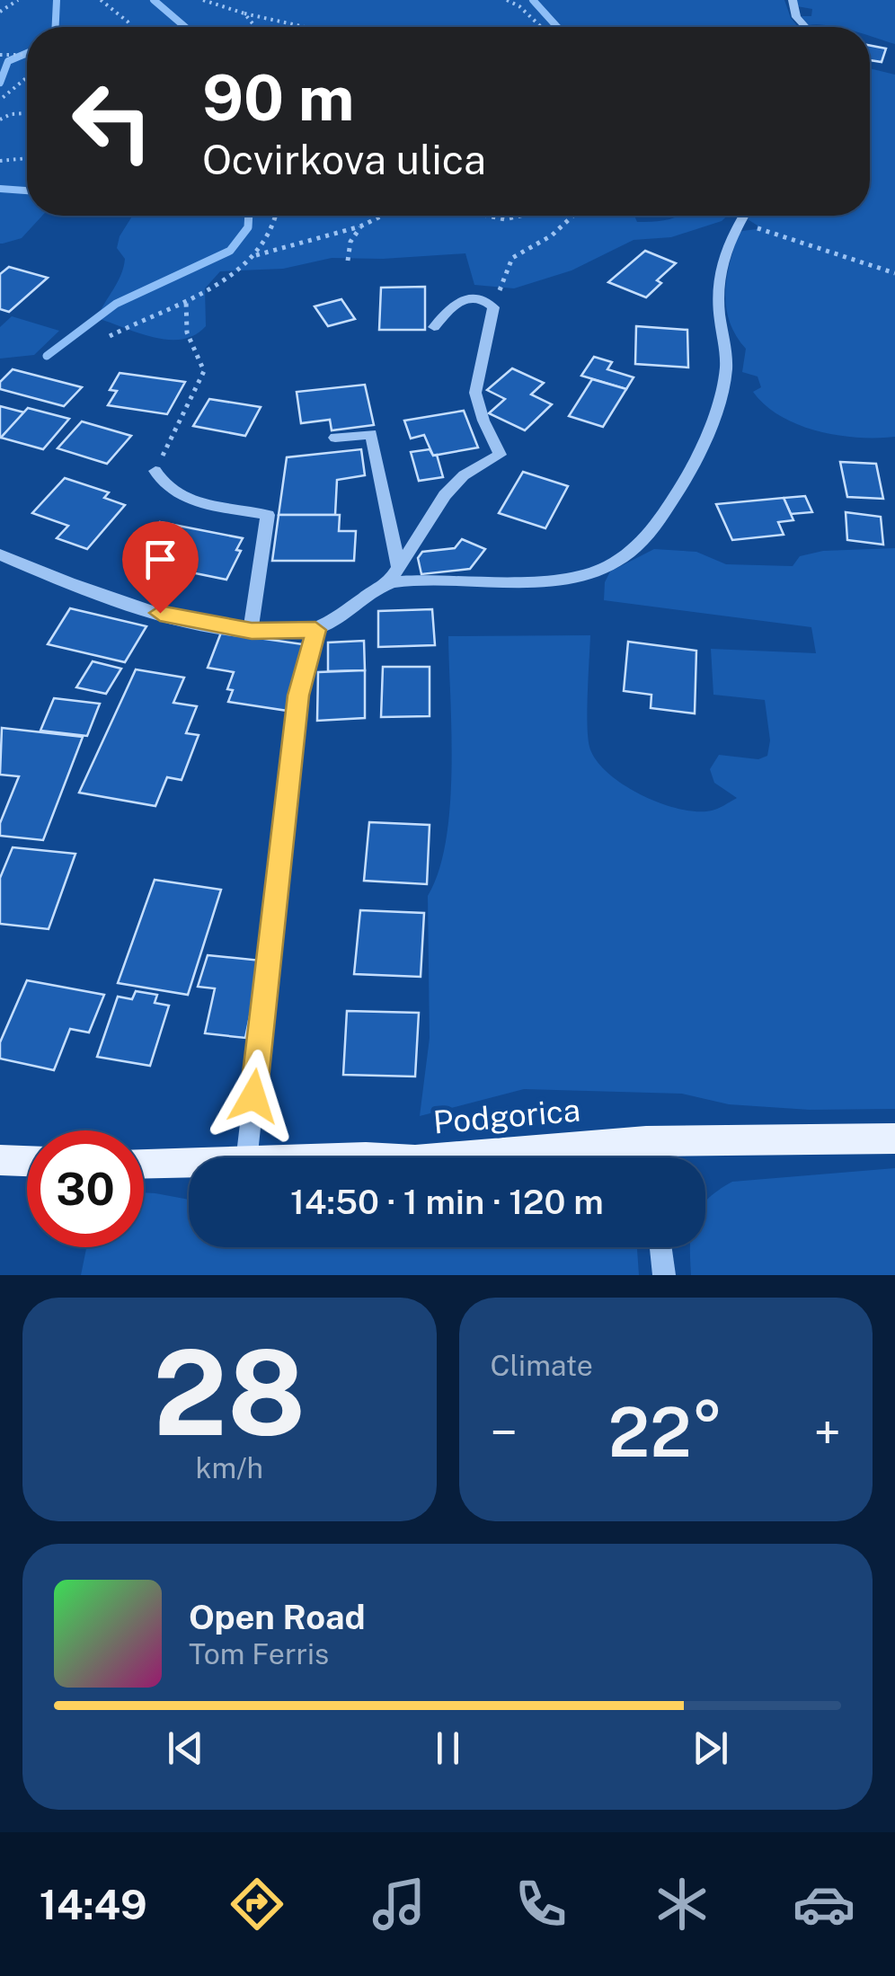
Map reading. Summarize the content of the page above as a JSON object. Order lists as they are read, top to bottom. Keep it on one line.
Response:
{"streets":{"main road":["Podgorica"]},"page":{"turn":["90 m","Ocvirkova ulica"],"limit":"30","trip":"14:50 · 1 min · 120 m","tile":[["28","km/h"],"Climate"],"heat":["−","22°","+"],"song":["Open Road","Tom Ferris"],"tabs":"14:49"}}
